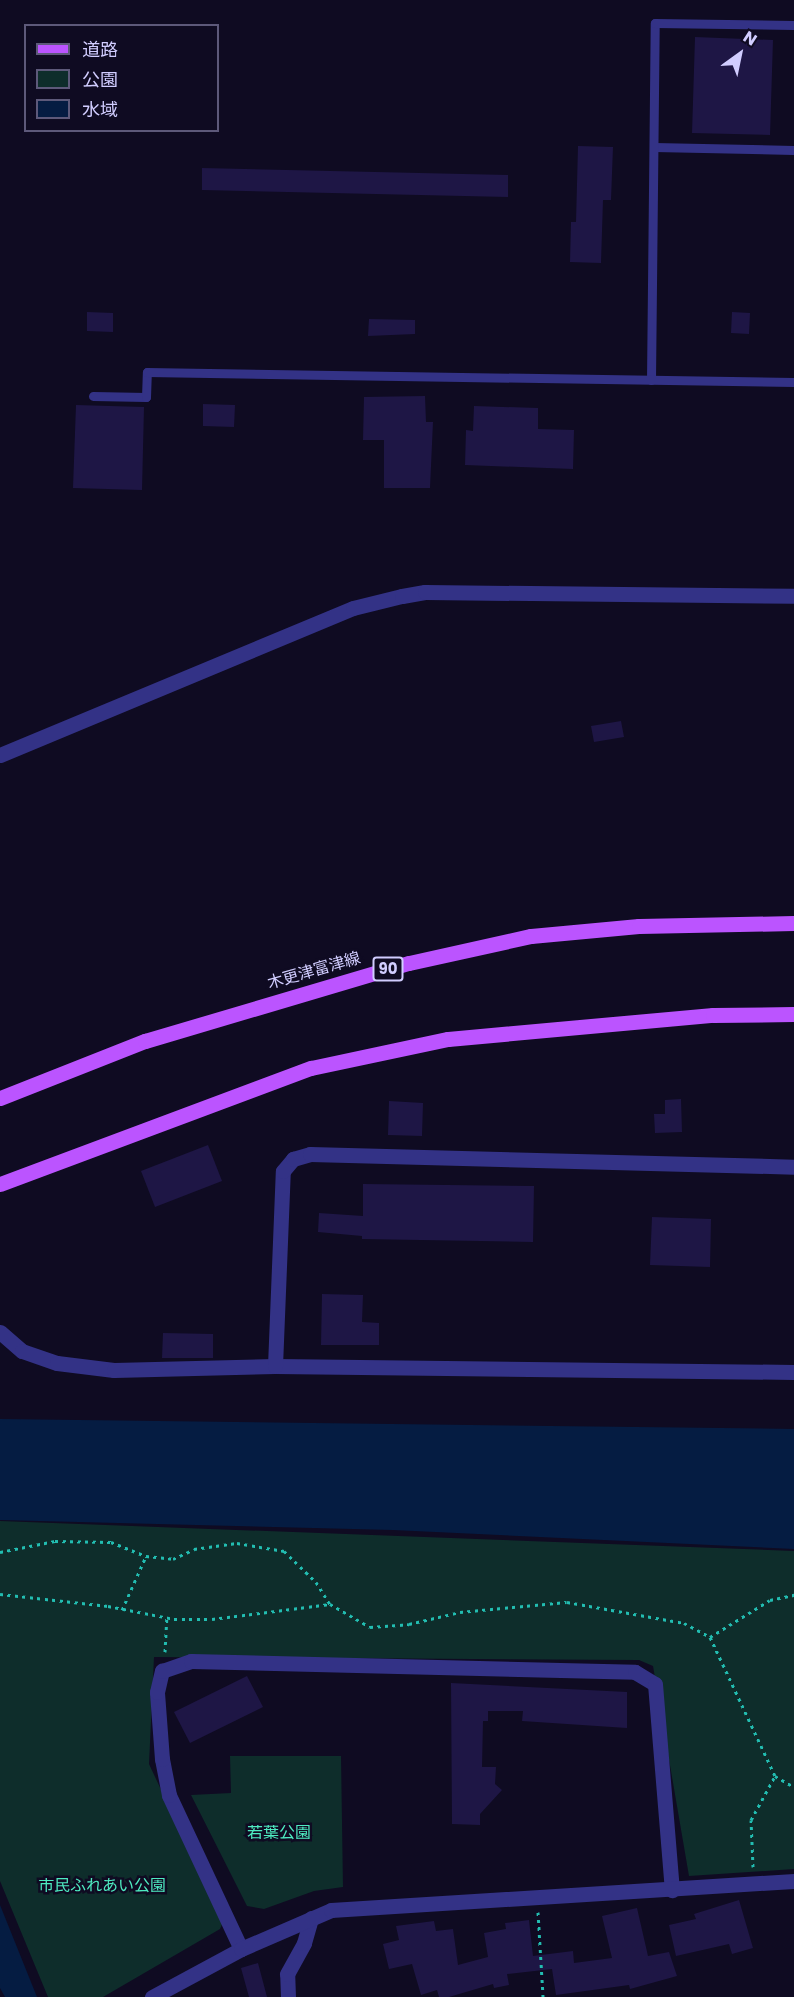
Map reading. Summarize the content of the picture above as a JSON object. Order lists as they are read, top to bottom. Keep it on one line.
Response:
{"streets":{"main road":["90","木更津富津線"]},"parks":["若葉公園","市民ふれあい公園"],"legend":["道路","公園","水域"],"north":"top right"}
